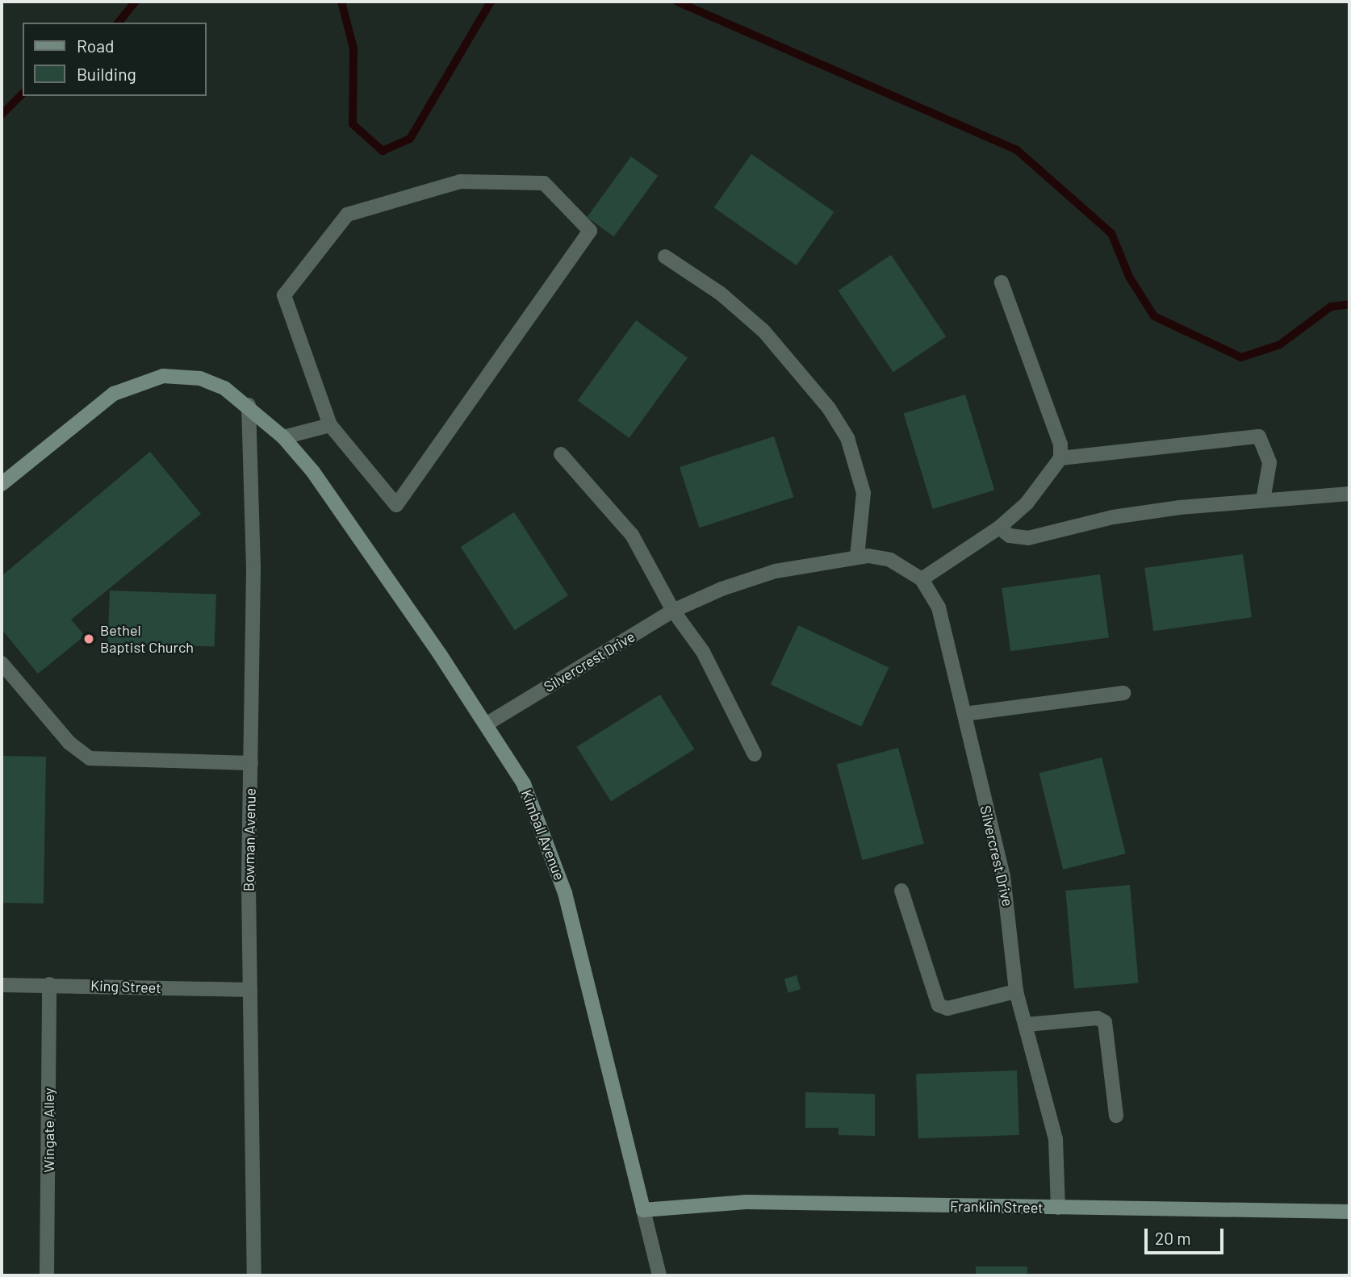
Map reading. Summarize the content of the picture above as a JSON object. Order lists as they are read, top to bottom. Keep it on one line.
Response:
{"streets":{"street":["Silvercrest Drive","Kimball Avenue","Bowman Avenue","King Street","Wingate Alley","Franklin Street"]},"crossings":[["Silvercrest Drive","Kimball Avenue"],["Silvercrest Drive","Franklin Street"],["Kimball Avenue","Bowman Avenue"],["Kimball Avenue","Franklin Street"],["Bowman Avenue","King Street"],["King Street","Wingate Alley"]],"places":["Bethel Baptist Church"],"legend":["Road","Building"],"scale_bar":"20 m"}
